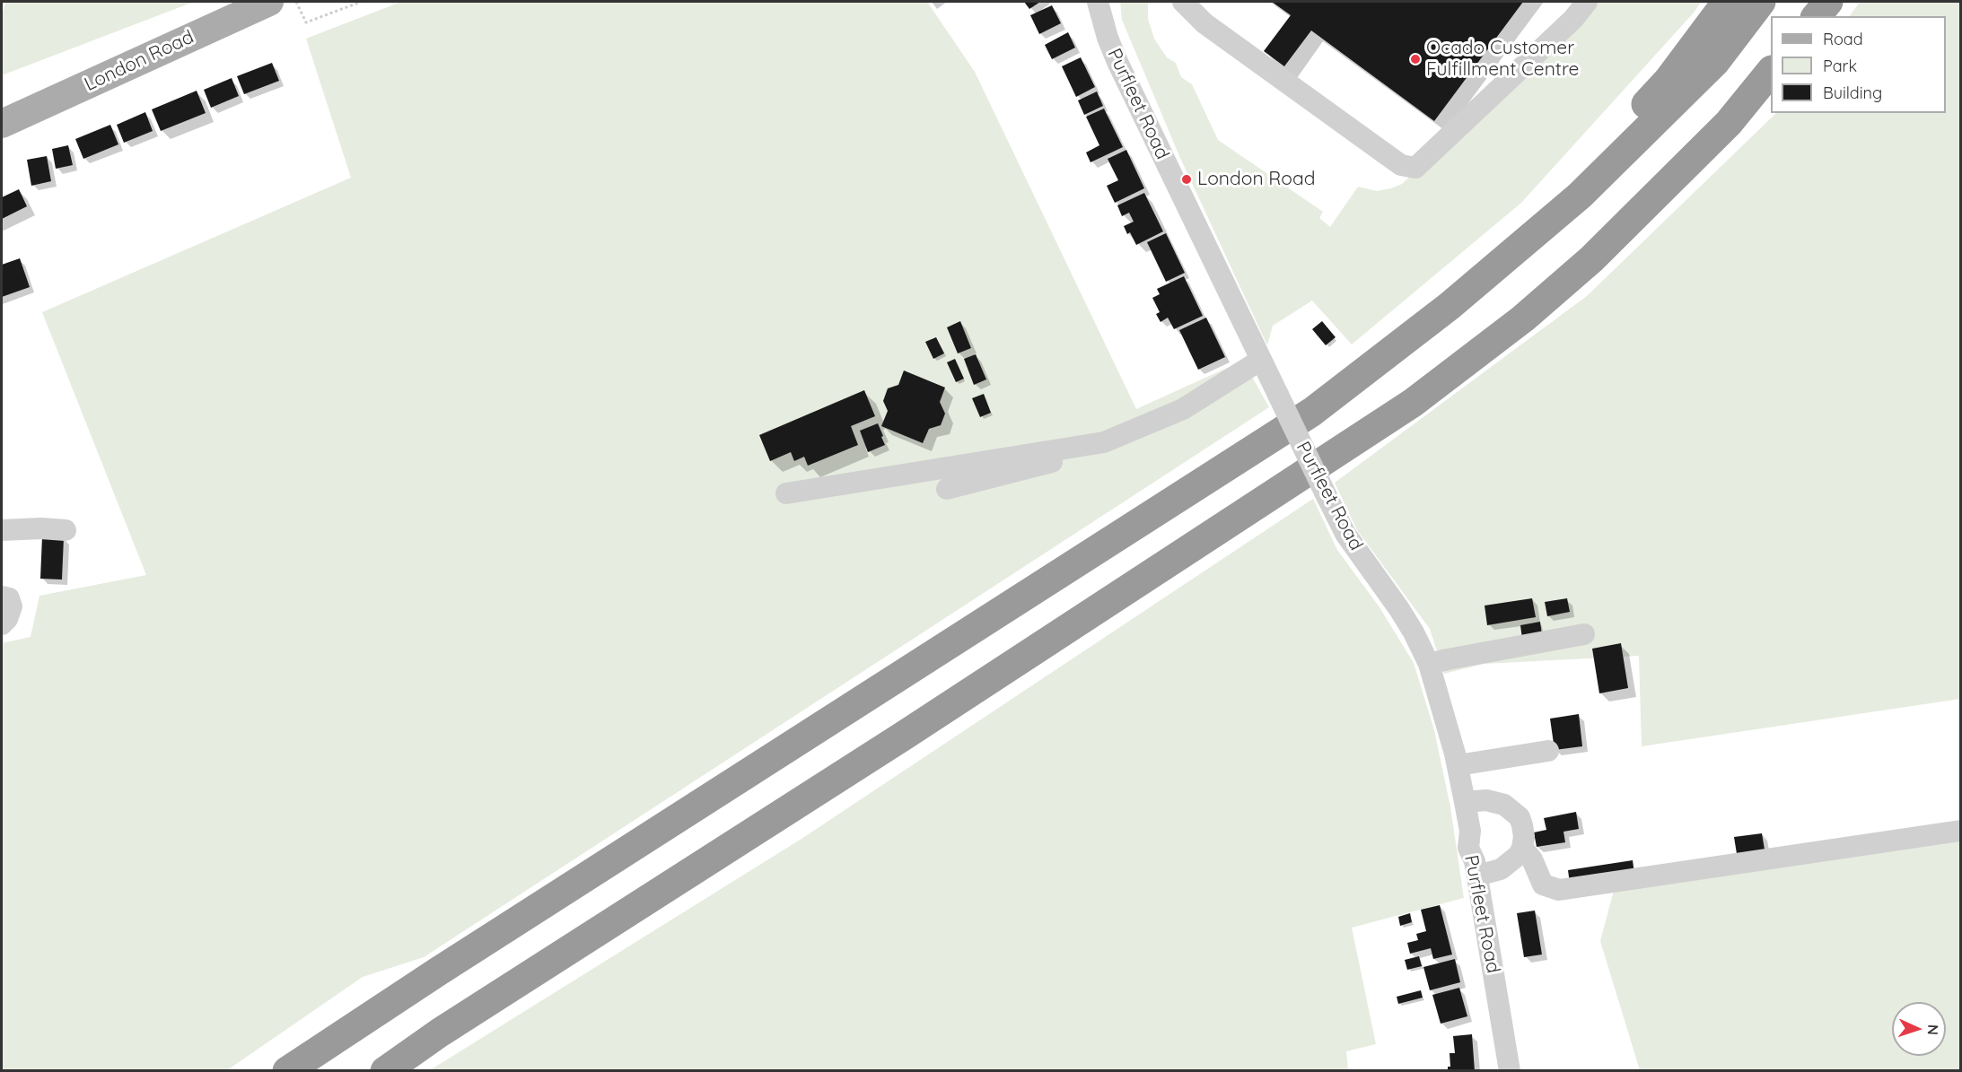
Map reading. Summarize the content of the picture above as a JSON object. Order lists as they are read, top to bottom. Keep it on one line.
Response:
{"streets":{"main road":["London Road"],"street":["Purfleet Road"]},"places":["Ocado Customer Fulfillment Centre","London Road"],"legend":["Road","Park","Building"],"north":"right"}
